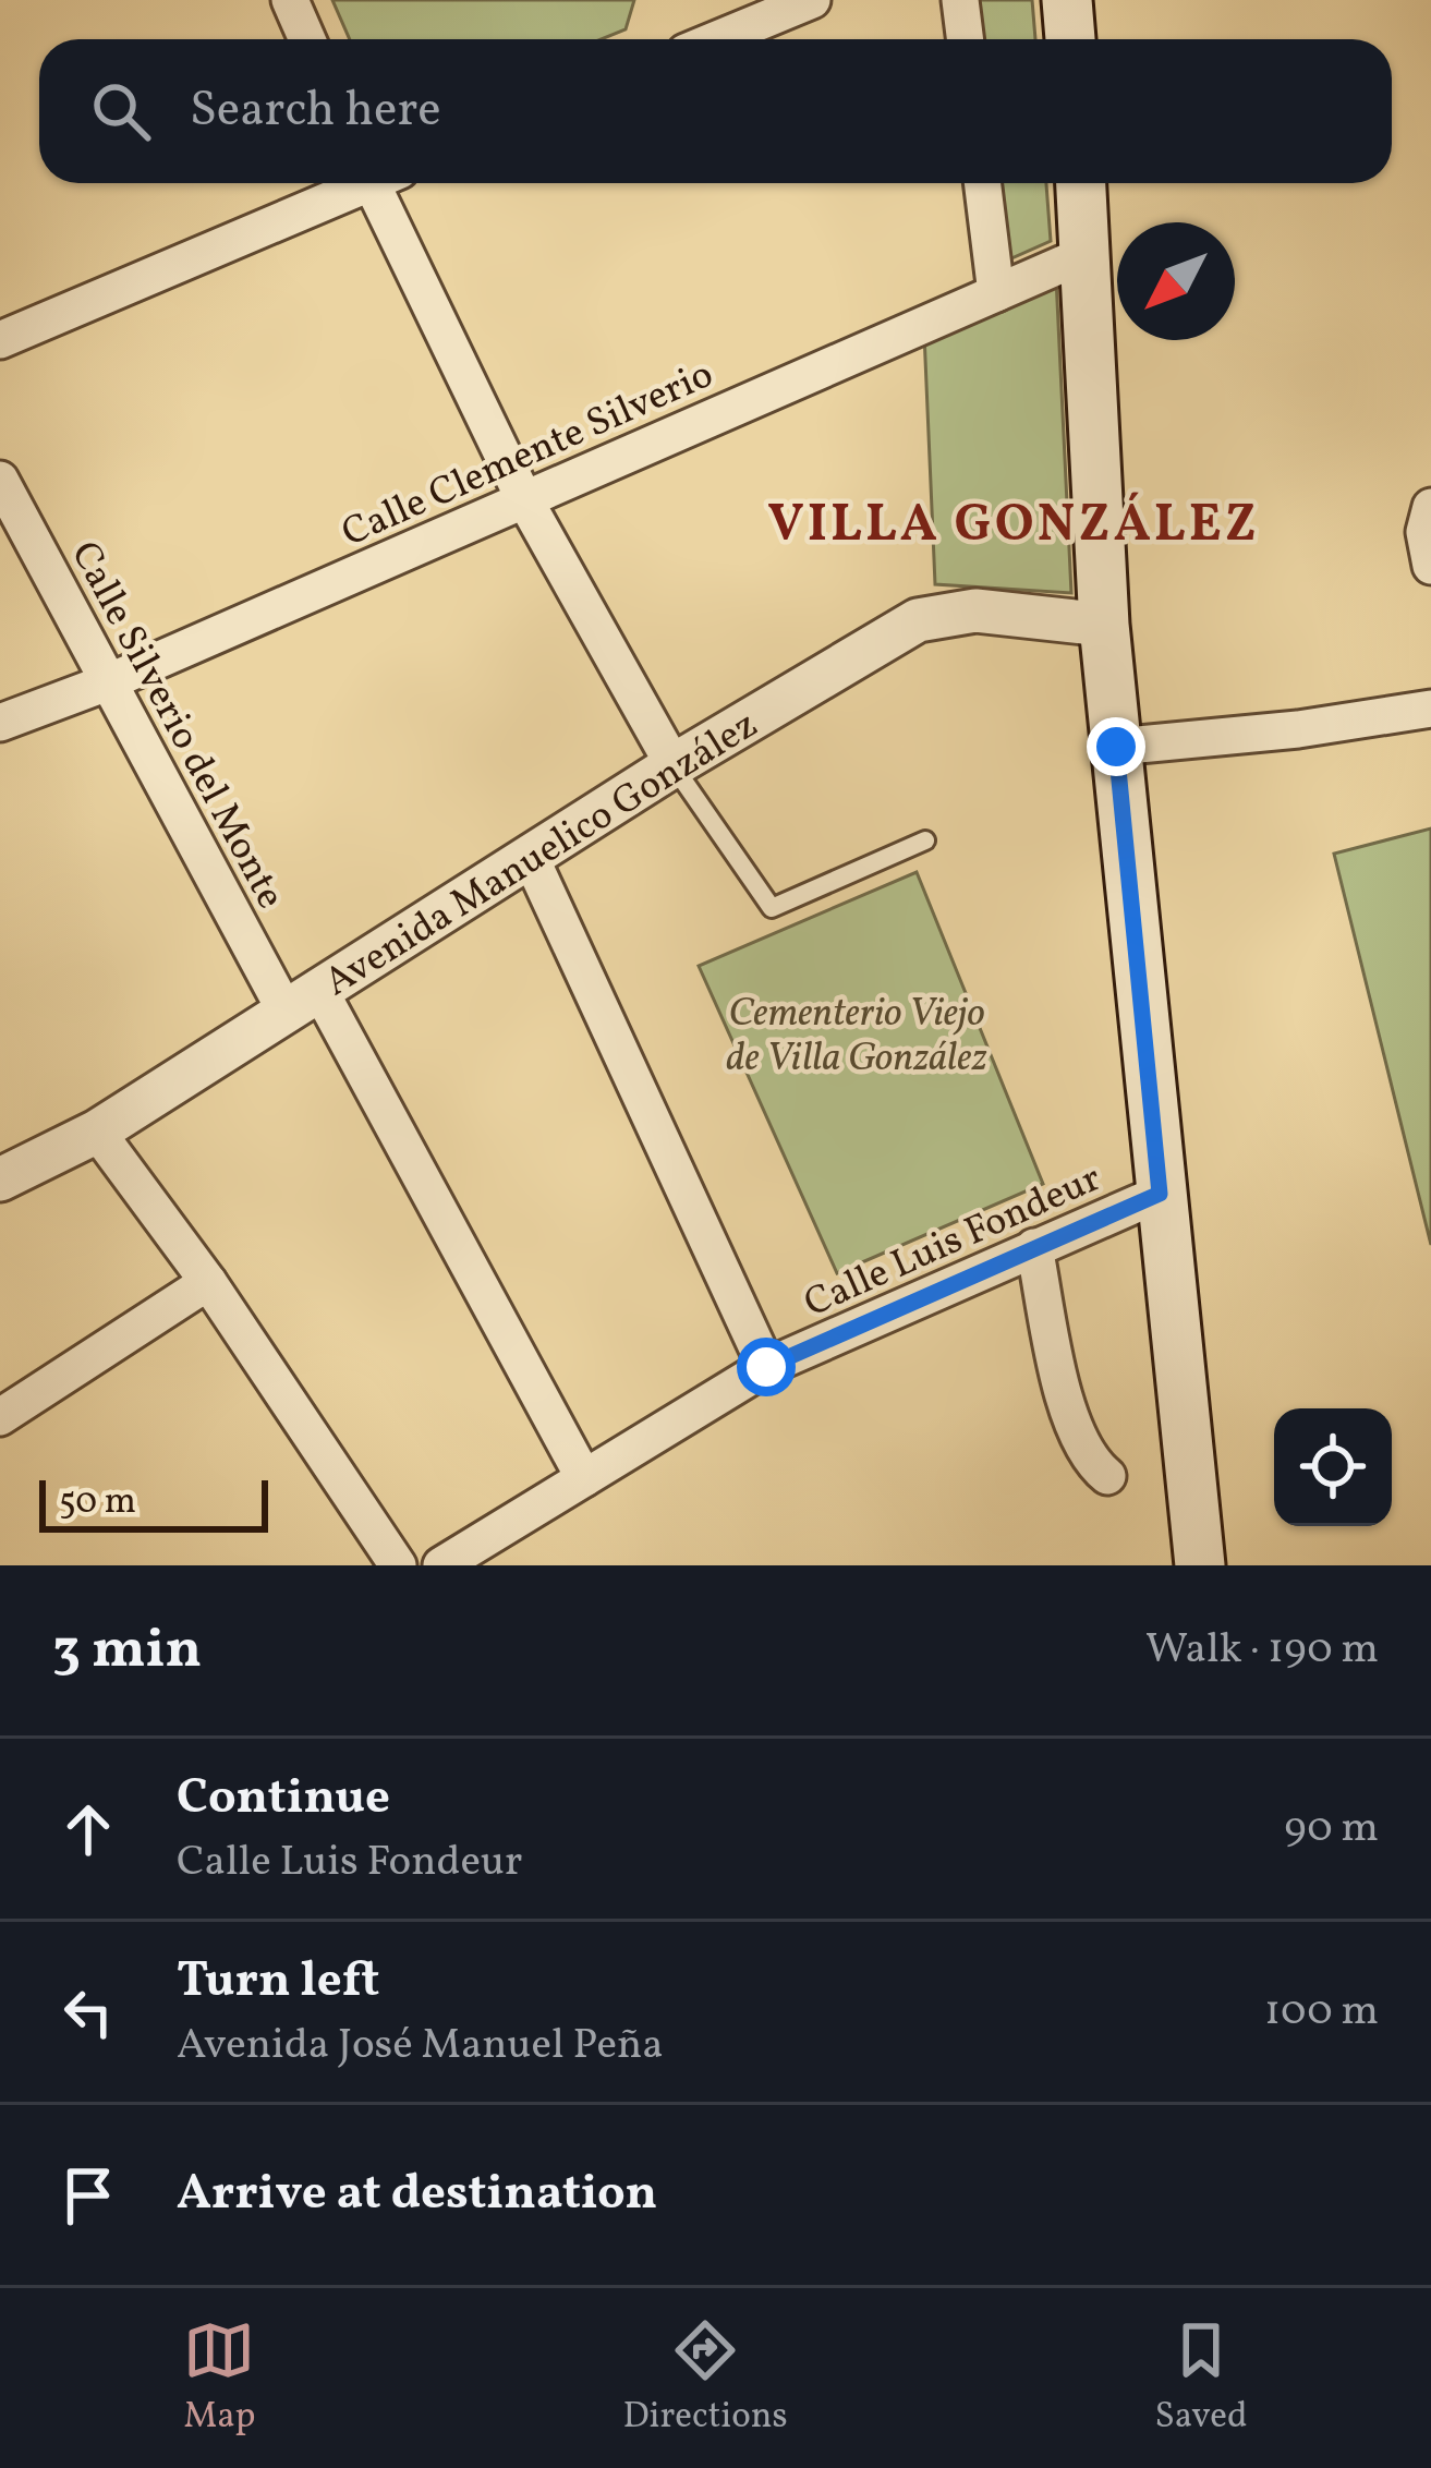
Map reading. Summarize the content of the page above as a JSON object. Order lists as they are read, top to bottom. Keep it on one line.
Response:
{"streets":{"street":["Calle Clemente Silverio","Calle Silverio del Monte","Avenida Manuelico González","Calle Luis Fondeur"]},"crossings":[["Calle Clemente Silverio","Calle Silverio del Monte"],["Calle Silverio del Monte","Avenida Manuelico González"],["Calle Silverio del Monte","Calle Luis Fondeur"]],"districts":["VILLA GONZÁLEZ"],"parks":["Cementerio Viejo de Villa González"],"scale_bar":"50 m","north":"bottom left","page":{"search":"Search here","scale":"50 m","heading":["3 min","Walk · 190 m"],"list":[["Continue","Calle Luis Fondeur","90 m"],["Turn left","Avenida José Manuel Peña","100 m"],"Arrive at destination"],"nav":["Map","Directions","Saved"]}}
